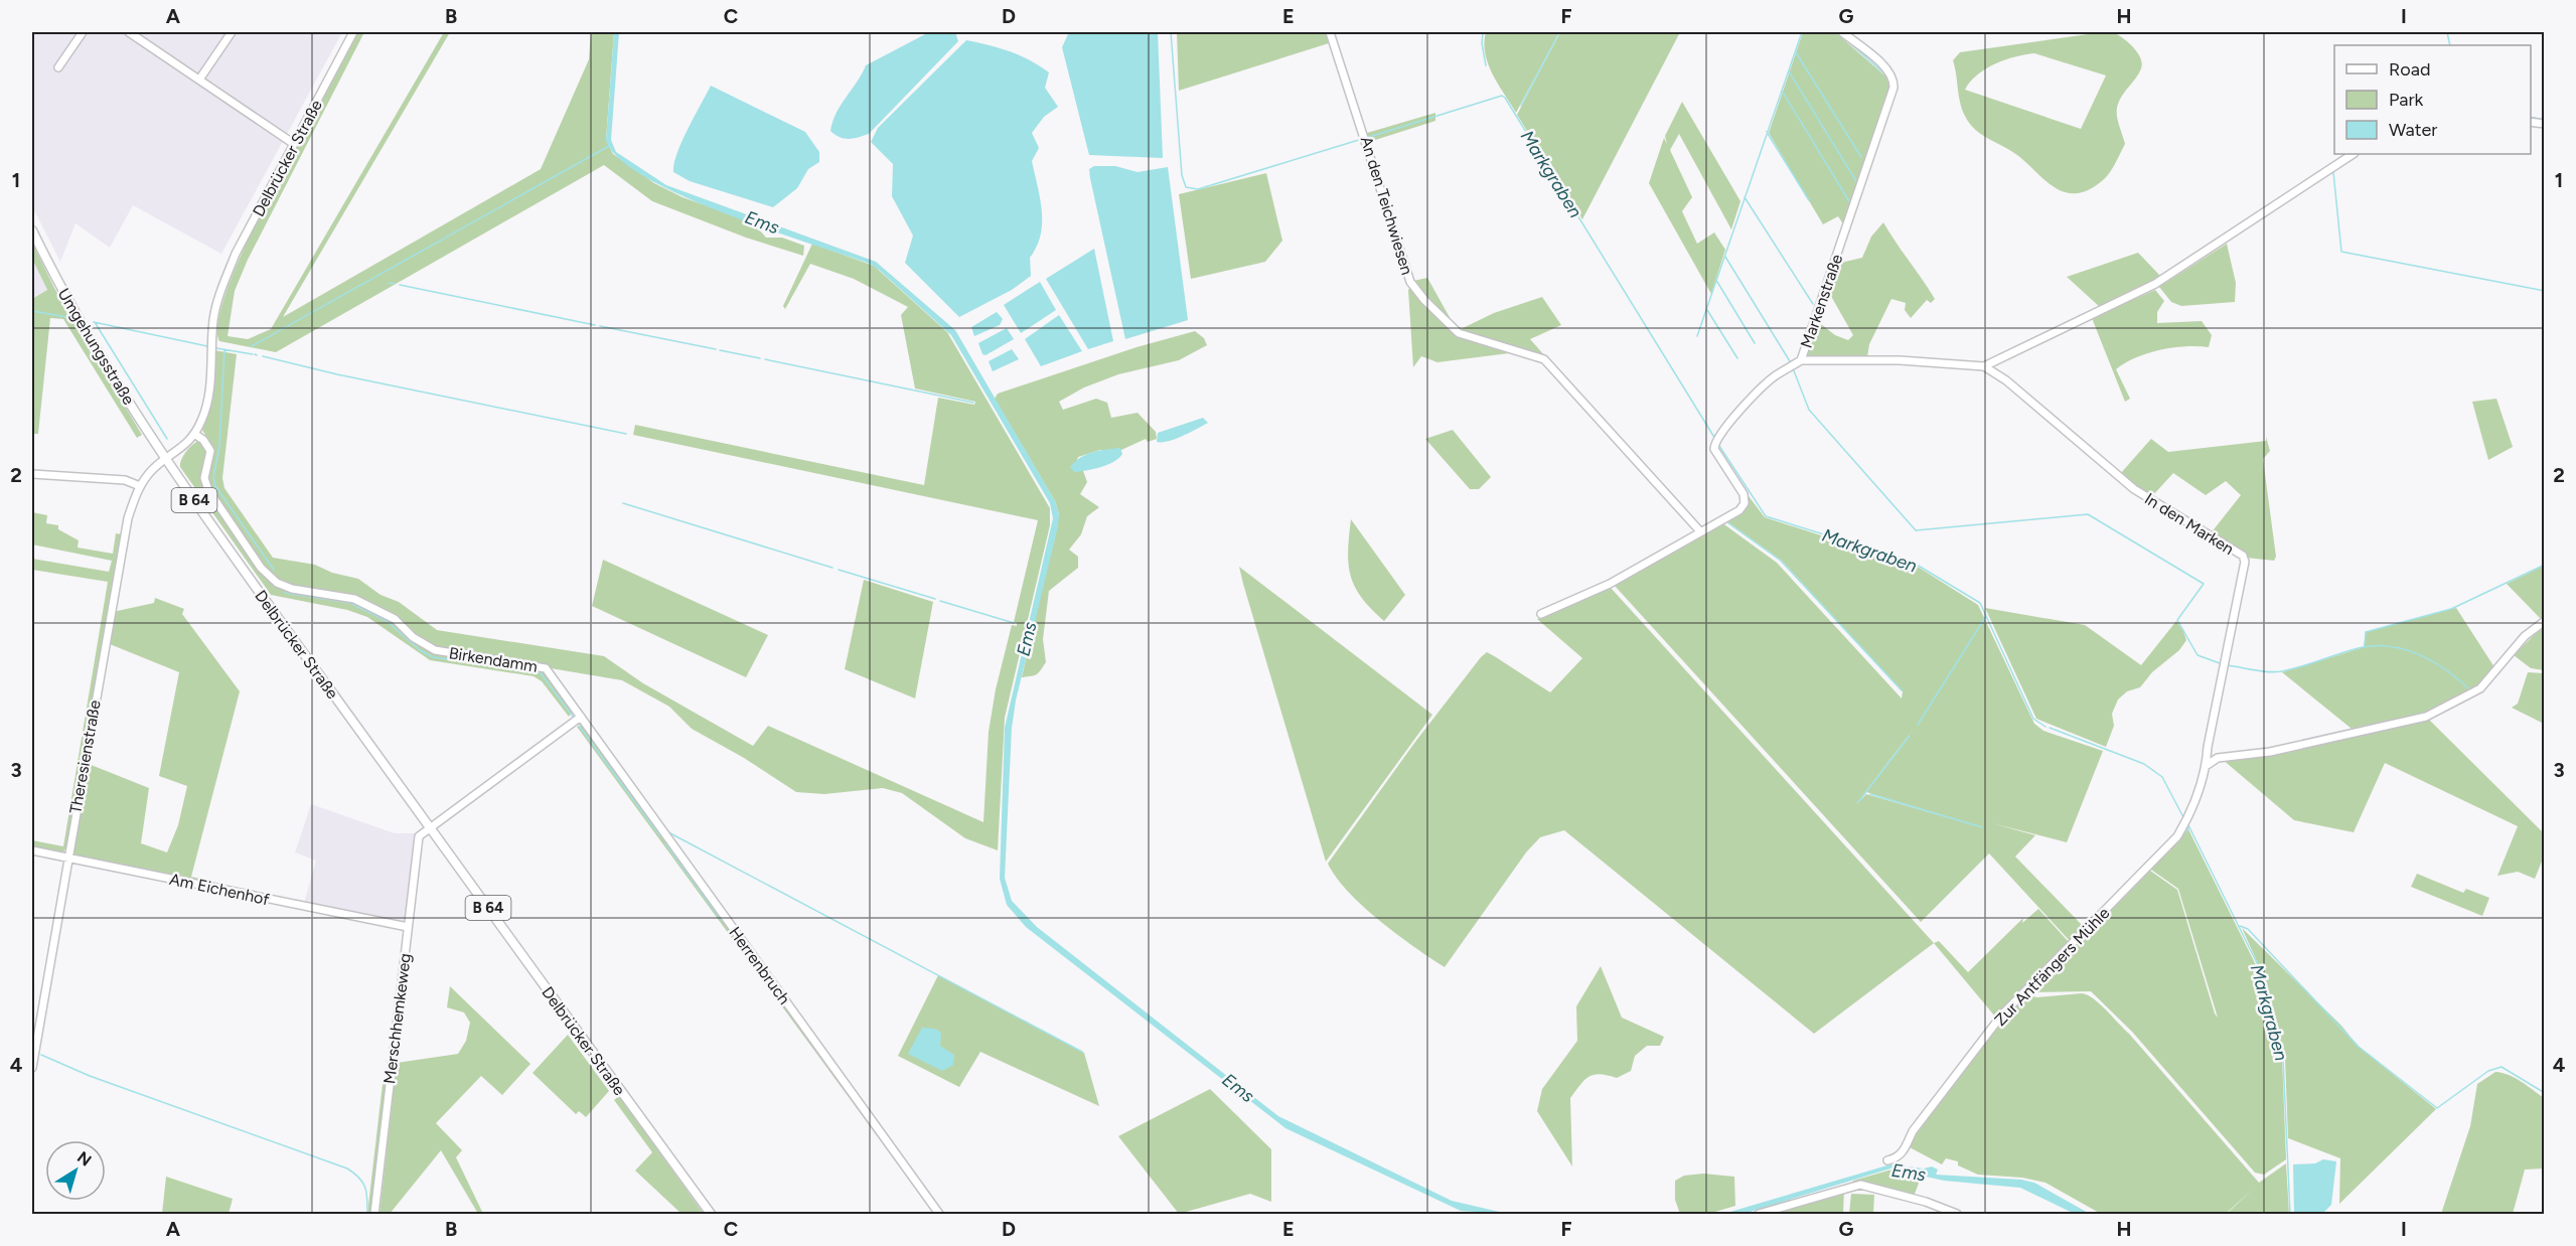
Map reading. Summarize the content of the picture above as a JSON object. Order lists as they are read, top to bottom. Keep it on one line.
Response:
{"streets":{"main road":["Delbrücker Straße","Umgehungsstraße","B 64"],"street":["An den Teichwiesen","Markenstraße","In den Marken","Birkendamm","Theresienstraße","Am Eichenhof","Herrenbruch","Zur Antfängers Mühle","Merschhemkeweg"]},"crossings":[["Delbrücker Straße","Umgehungsstraße"],["Delbrücker Straße","Birkendamm"],["Delbrücker Straße","Theresienstraße"],["Delbrücker Straße","Merschhemkeweg"],["An den Teichwiesen","Markenstraße"],["Markenstraße","In den Marken"],["Umgehungsstraße","Theresienstraße"],["In den Marken","Zur Antfängers Mühle"],["Birkendamm","Herrenbruch"],["Theresienstraße","Am Eichenhof"],["Am Eichenhof","Merschhemkeweg"]],"water":["Markgraben","Ems"],"legend":["Road","Park","Water"],"north":"top right","grid":{"columns":["A","B","C","D","E","F","G","H","I"],"rows":["1","2","3","4"]}}
